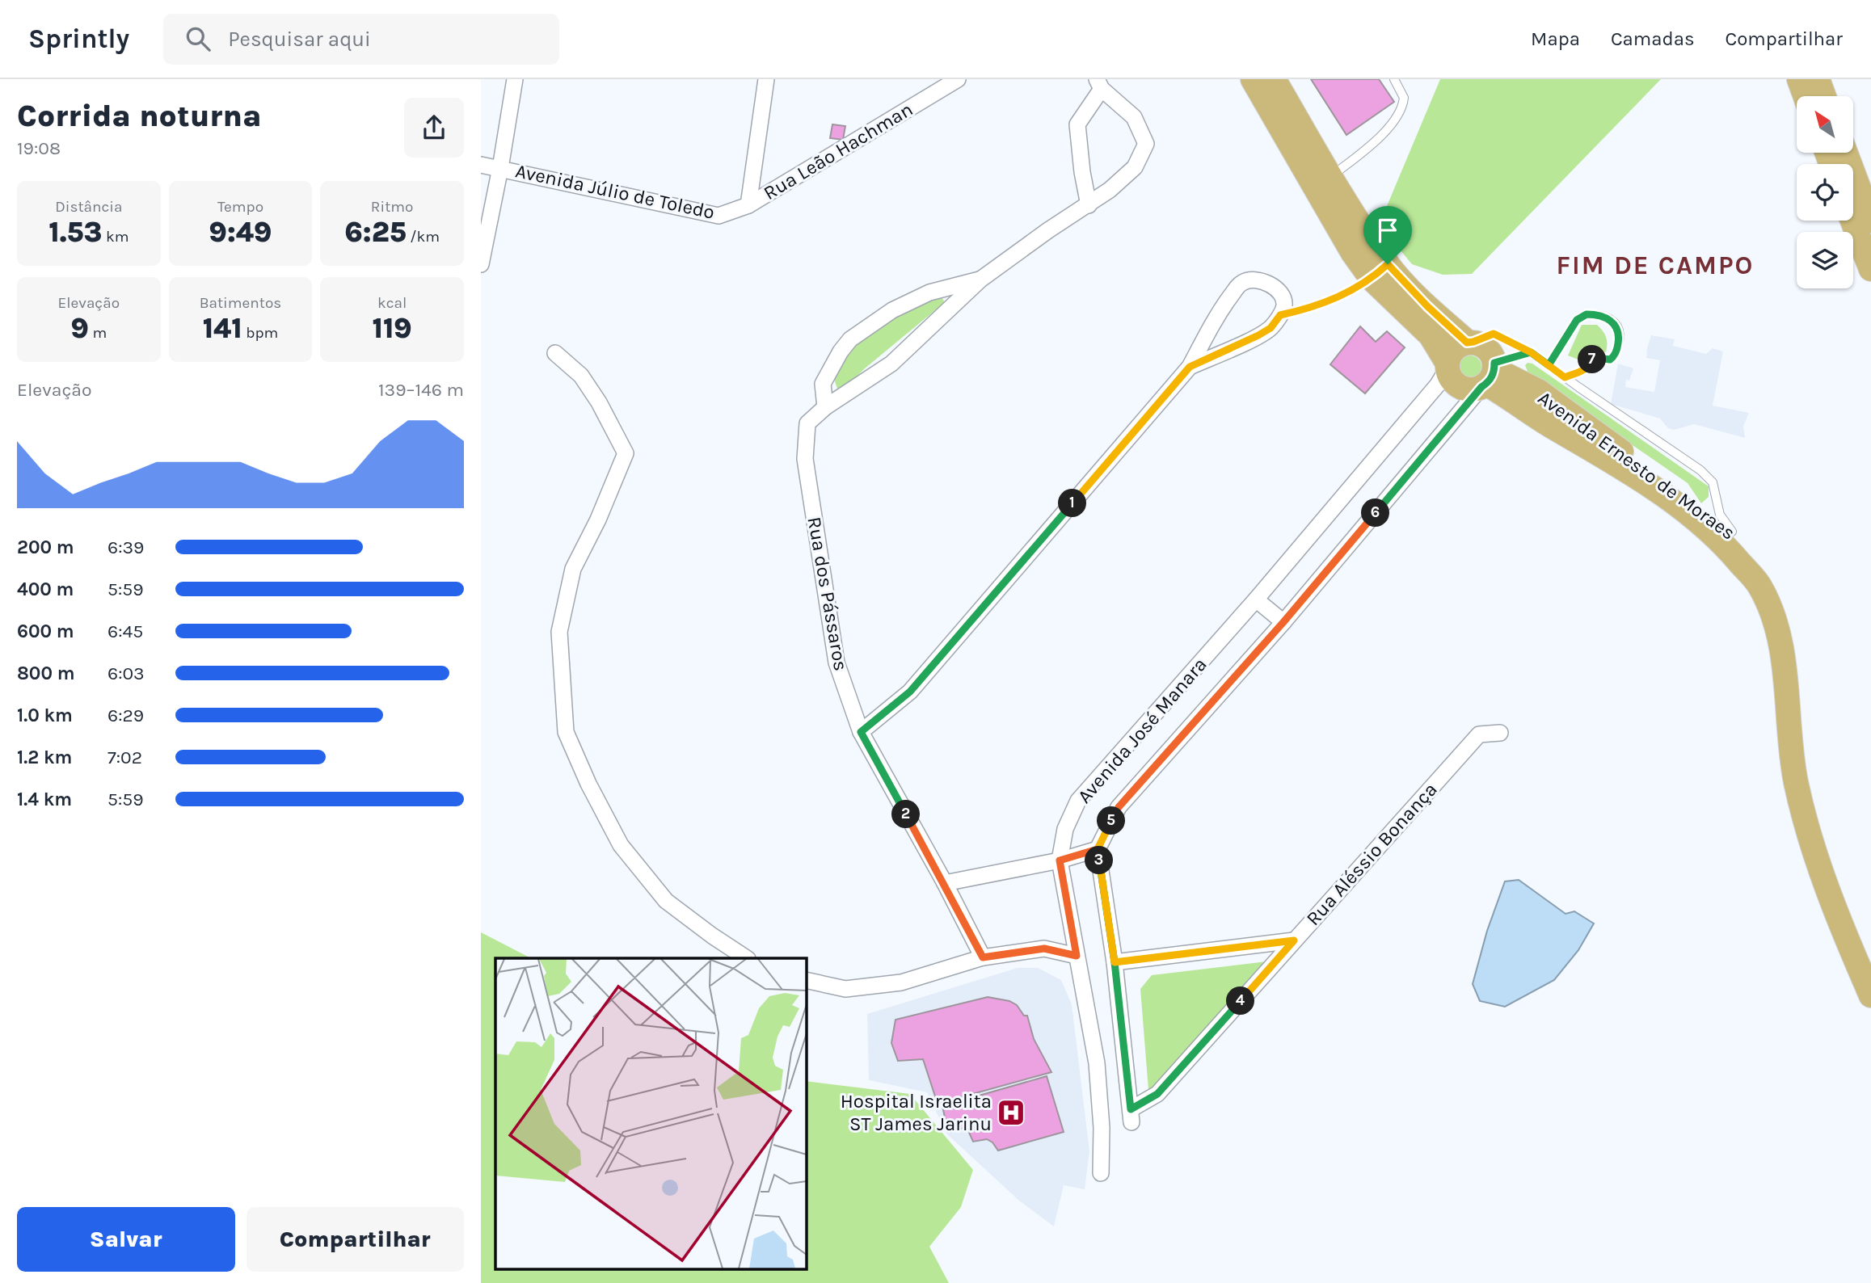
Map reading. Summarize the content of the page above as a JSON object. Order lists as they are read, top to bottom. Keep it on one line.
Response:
{"streets":{"main road":["Avenida Ernesto de Moraes"],"street":["Rua Leão Hachman","Avenida Júlio de Toledo","Rua dos Pássaros","Avenida José Manara","Rua Aléssio Bonança"]},"crossings":[["Rua Leão Hachman","Avenida Júlio de Toledo"],["Avenida Ernesto de Moraes","Avenida José Manara"]],"districts":["FIM DE CAMPO"],"places":{"hospital":["Hospital Israelita ST James Jarinu"]},"north":"top left","page":{"header":"Sprintly","search":"Pesquisar aqui","nav":["Mapa","Camadas","Compartilhar"],"heading":["Corrida noturna","19:08"],"stats":[["Distância","1.53 km"],["Tempo","9:49"],["Ritmo","6:25 /km"],["Elevação","9 m"],["Batimentos","141 bpm"],["kcal","119"]],"pins":["7","1","6","2","5","3","4"],"chart":["Elevação","139–146 m"],"list":[{"name":"200 m","note":"6:39"},{"name":"400 m","note":"5:59"},{"name":"600 m","note":"6:45"},{"name":"800 m","note":"6:03"},{"name":"1.0 km","note":"6:29"},{"name":"1.2 km","note":"7:02"},{"name":"1.4 km","note":"5:59"}],"buttons":["Salvar","Compartilhar"]}}
